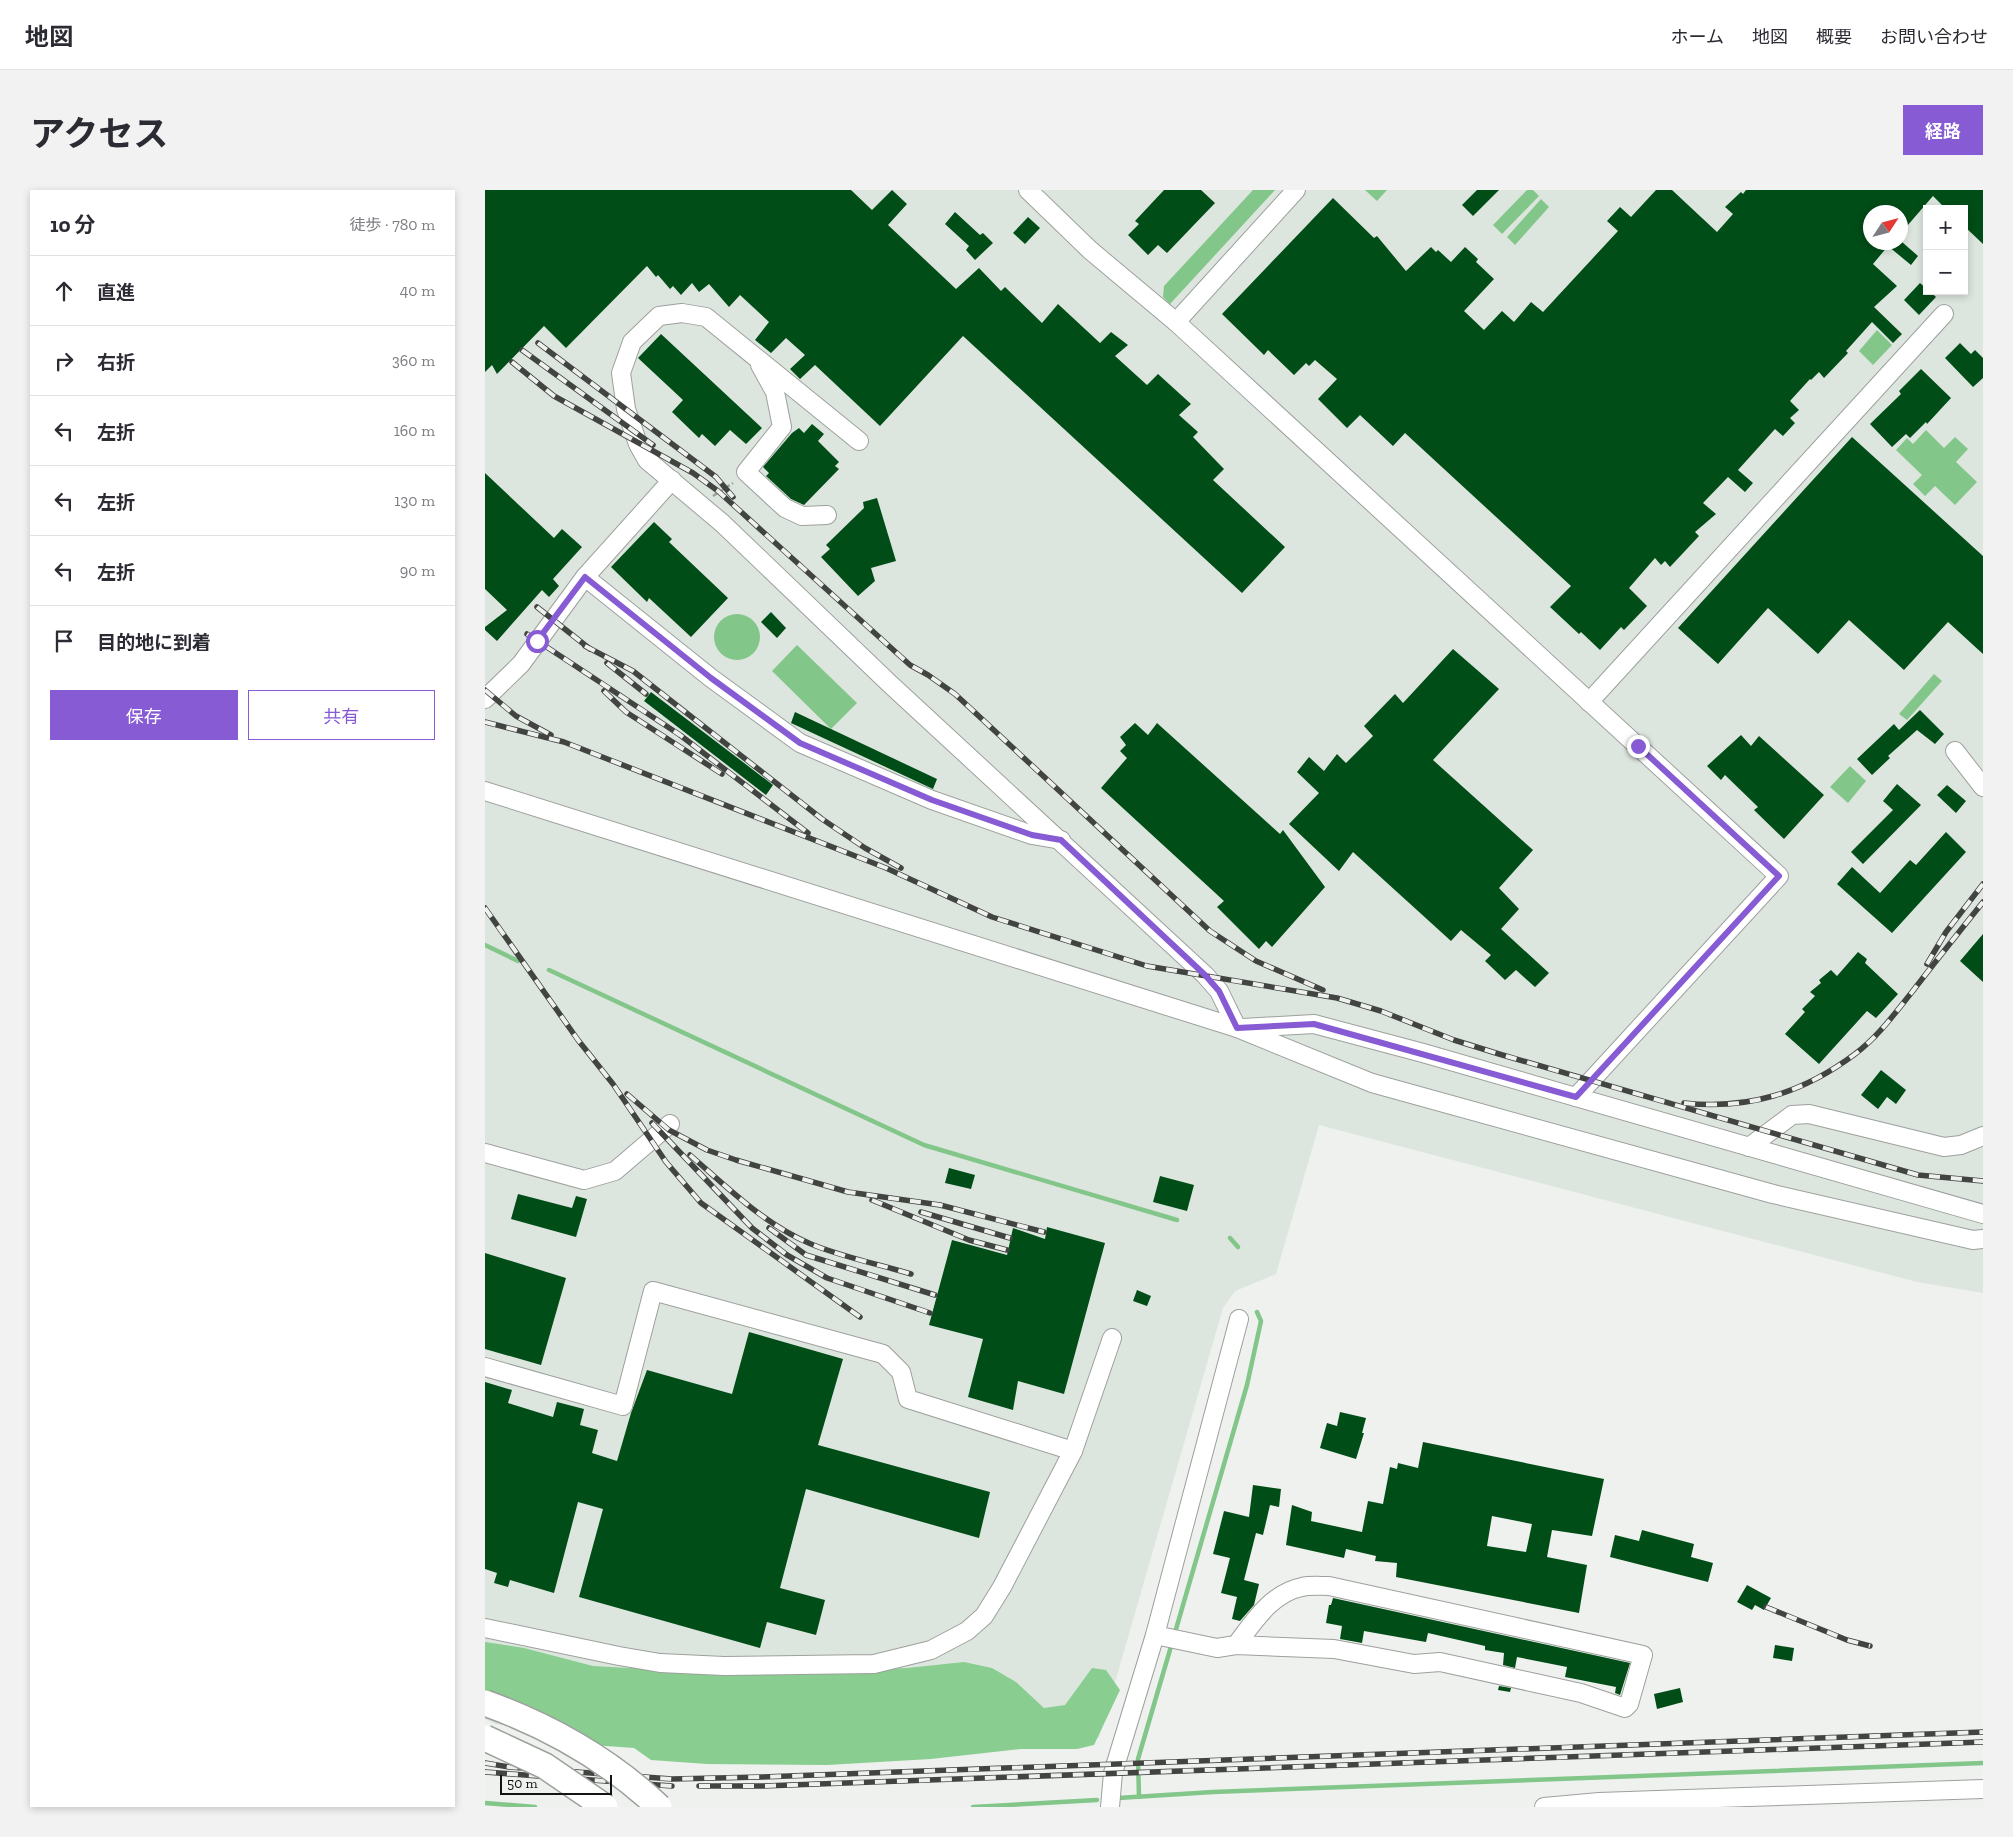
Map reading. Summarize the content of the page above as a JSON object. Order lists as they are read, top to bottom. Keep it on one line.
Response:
{"scale_bar":"50 m","north":"top right","page":{"header":"地図","nav":["ホーム","地図","概要","お問い合わせ"],"title":"アクセス","buttons":["経路",["保存","共有"]],"heading":["10 分","徒歩 · 780 m"],"map_buttons":["+","−"],"list":[["直進","40 m"],["右折","360 m"],["左折","160 m"],["左折","130 m"],["左折","90 m"],"目的地に到着"],"scale":"50 m"}}
